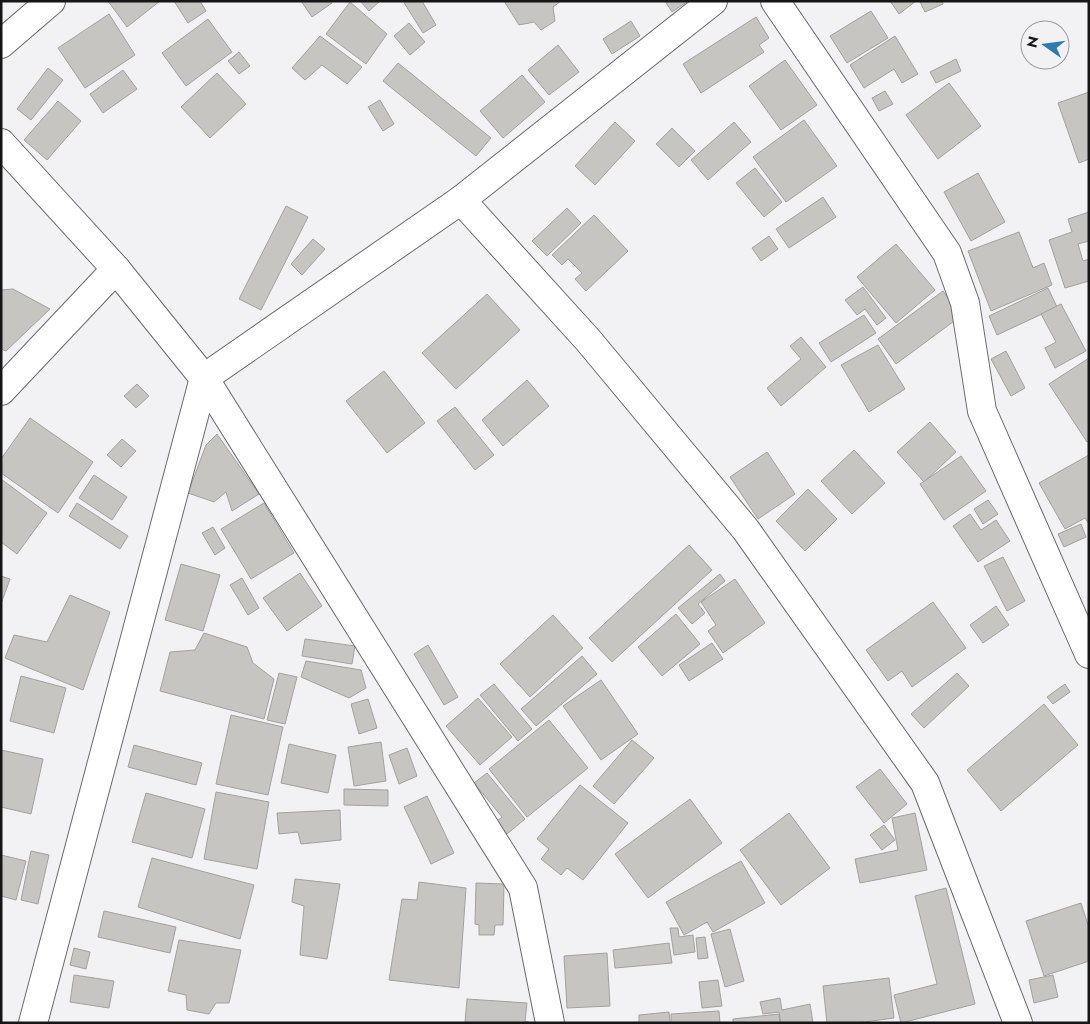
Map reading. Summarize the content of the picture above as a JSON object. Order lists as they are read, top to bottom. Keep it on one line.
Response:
{"north":"left"}
